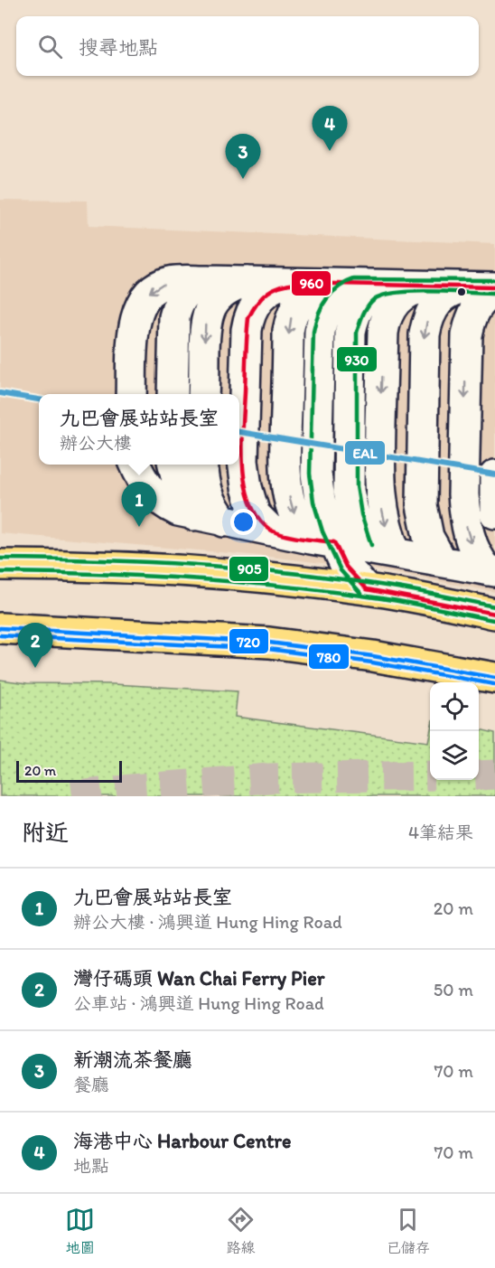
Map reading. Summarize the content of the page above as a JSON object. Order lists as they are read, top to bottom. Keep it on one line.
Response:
{"lines":["transit line 905","transit line 960","transit line 930","transit line EAL","transit line 720","transit line 780"],"scale_bar":"20 m","page":{"search":"搜尋地點","pins":["4","3","1","2"],"popup":["九巴會展站站長室","辦公大樓"],"scale":"20 m","heading":["附近","4筆結果"],"list":[{"mark":"1","name":"九巴會展站站長室","note":"辦公大樓 · 鴻興道 Hung Hing Road","value":"20 m"},{"mark":"2","name":"灣仔碼頭 Wan Chai Ferry Pier","note":"公車站 · 鴻興道 Hung Hing Road","value":"50 m"},{"mark":"3","name":"新潮流茶餐廳","note":"餐廳","value":"70 m"},{"mark":"4","name":"海港中心 Harbour Centre","note":"地點","value":"70 m"}],"nav":["地圖","路線","已儲存"]}}
